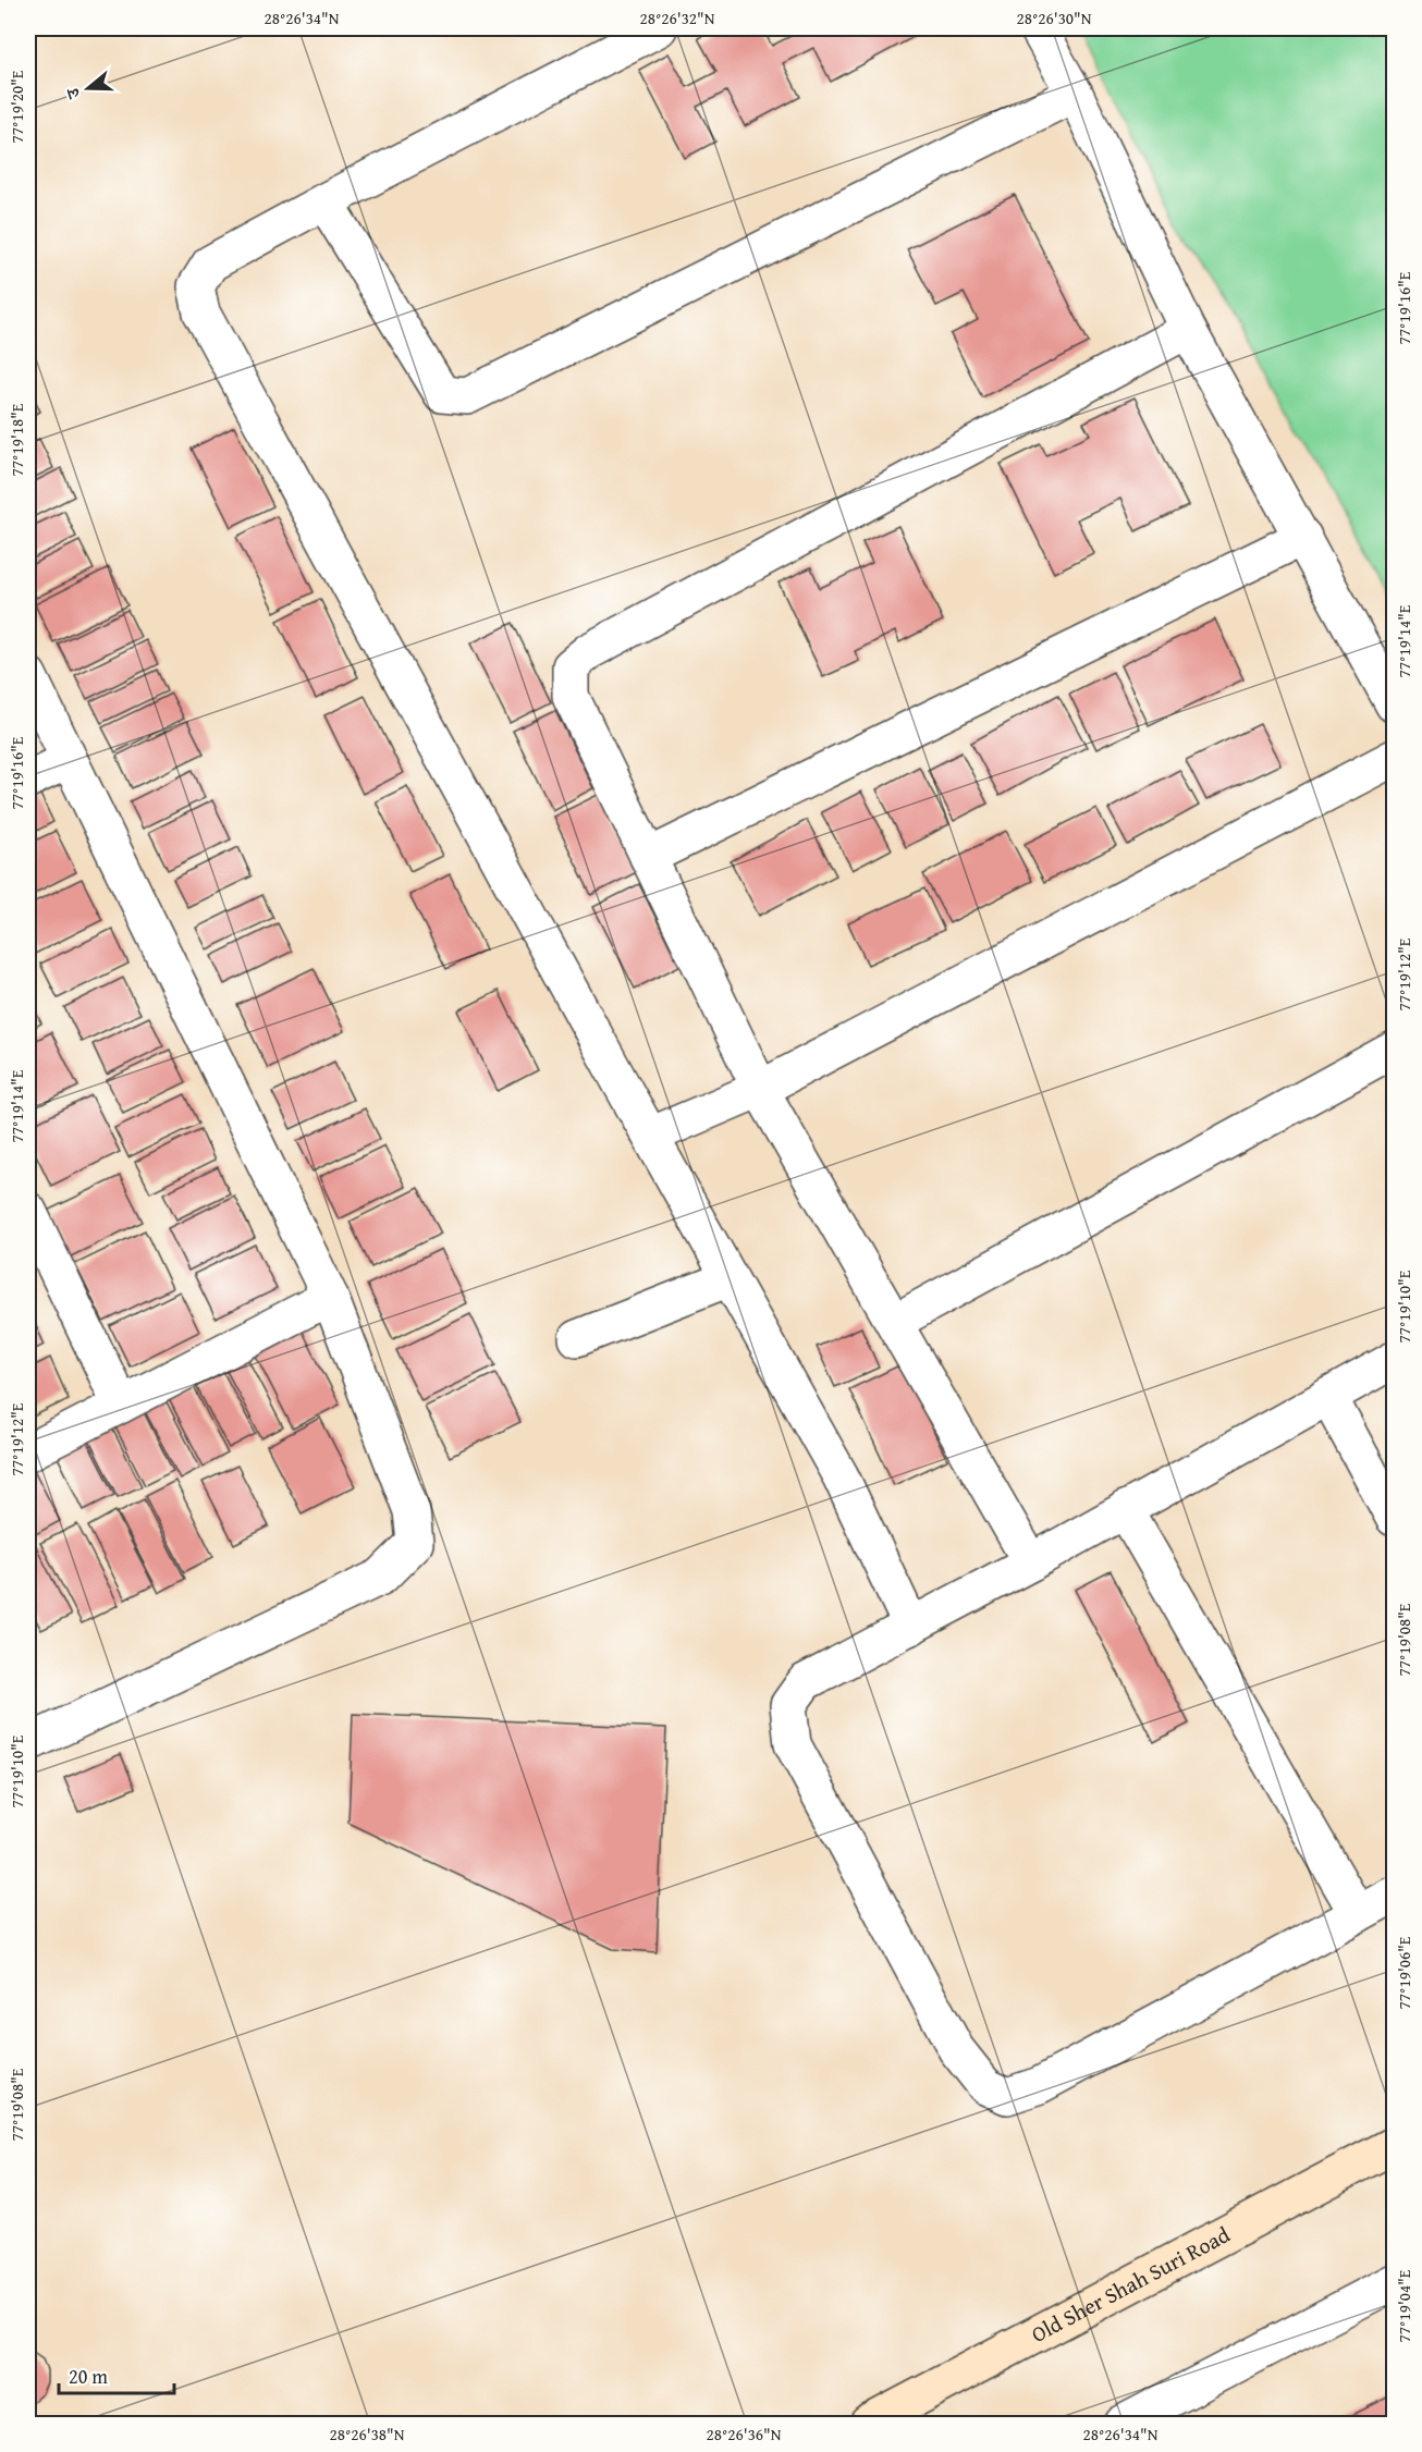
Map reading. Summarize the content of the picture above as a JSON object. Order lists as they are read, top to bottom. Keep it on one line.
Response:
{"streets":{"street":["Old Sher Shah Suri Road"]},"scale_bar":"20 m","north":"left","coordinates":["28°26'34\"N","28°26'32\"N","28°26'30\"N","77°19'20\"E","77°19'16\"E","77°19'18\"E","77°19'14\"E","77°19'12\"E","77°19'10\"E","77°19'08\"E","77°19'06\"E","77°19'04\"E","28°26'38\"N","28°26'36\"N"]}
